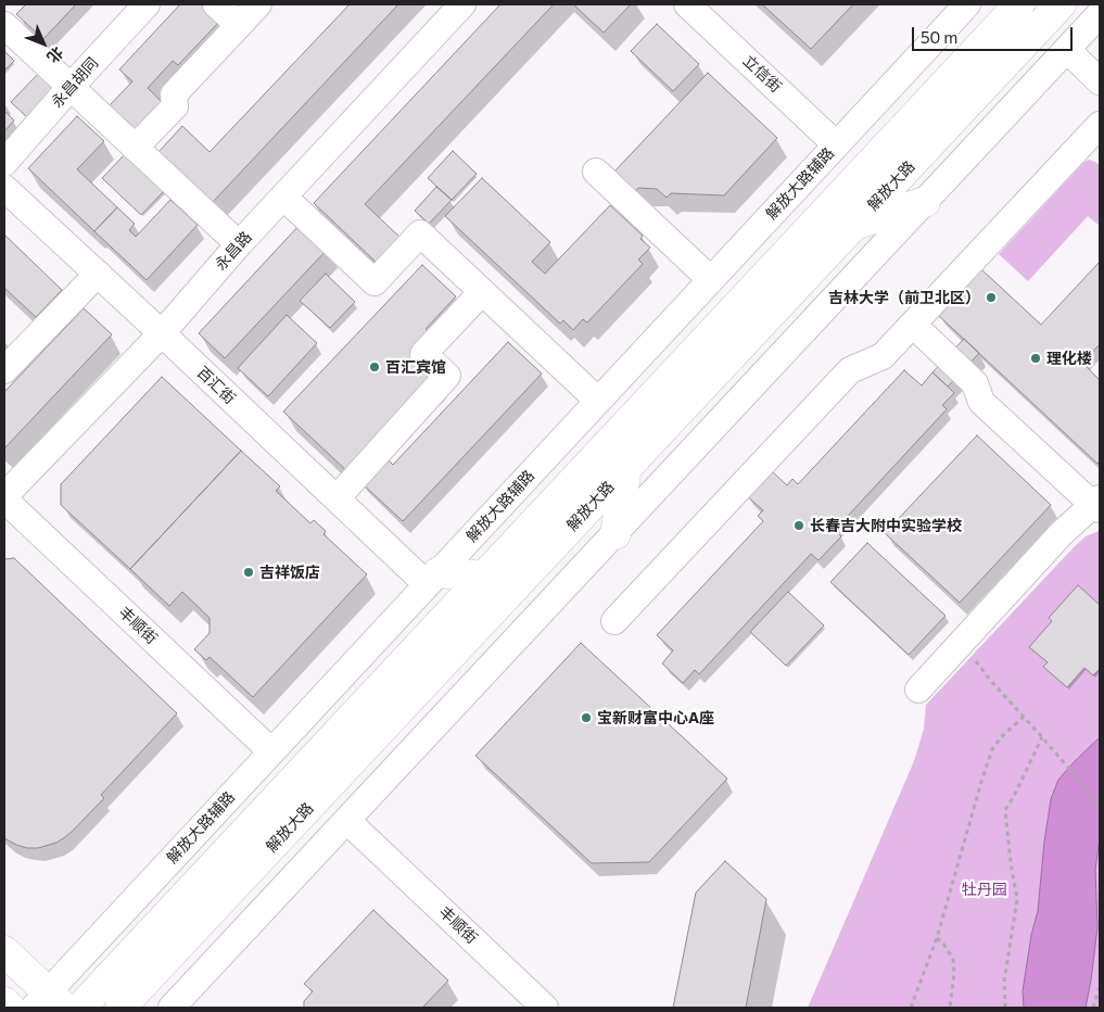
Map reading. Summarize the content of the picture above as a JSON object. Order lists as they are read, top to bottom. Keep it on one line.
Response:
{"streets":{"main road":["解放大路"],"street":["立信街","永昌胡同","解放大路辅路","永昌路","百汇街","丰顺街"]},"crossings":[["立信街","解放大路辅路"],["解放大路辅路","百汇街"],["解放大路辅路","丰顺街"],["永昌路","百汇街"],["永昌路","丰顺街"]],"parks":["牡丹园"],"places":["吉林大学（前卫北区）","理化楼","百汇宾馆","长春吉大附中实验学校","吉祥饭店","宝新财富中心A座"],"scale_bar":"50 m","north":"bottom right"}
